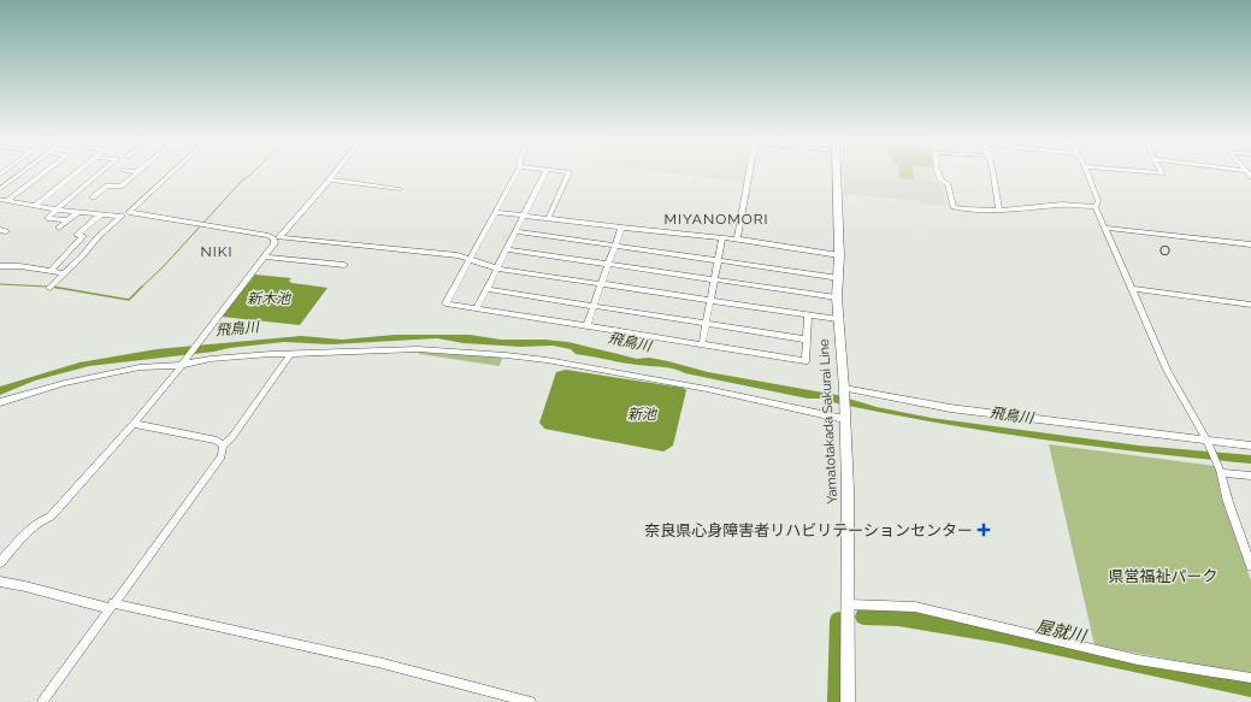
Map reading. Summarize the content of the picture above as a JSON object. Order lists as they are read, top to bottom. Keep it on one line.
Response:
{"streets":{"main road":["Yamatotakada Sakurai Line"]},"districts":["MIYANOMORI","O","NIKI"],"water":["新木池","飛鳥川","新池","屋就川"],"parks":["県営福祉パーク"],"places":{"health":["奈良県心身障害者リハビリテーションセンター"]}}
